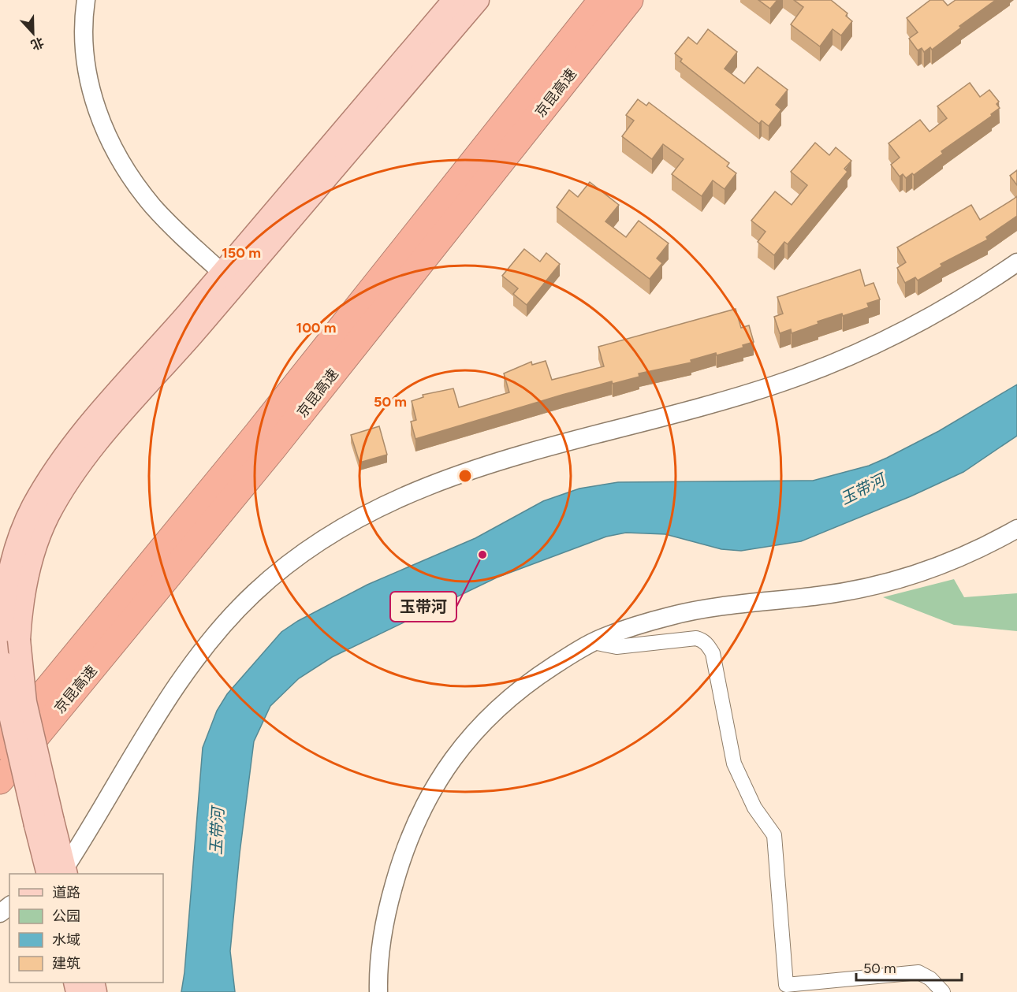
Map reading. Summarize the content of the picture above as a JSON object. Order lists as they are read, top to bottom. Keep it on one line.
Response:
{"streets":{"highway":["京昆高速"]},"water":["玉带河"],"places":["玉带河"],"legend":["道路","公园","水域","建筑"],"scale_bar":"50 m","north":"bottom","rings":["150 m","100 m","50 m"]}
